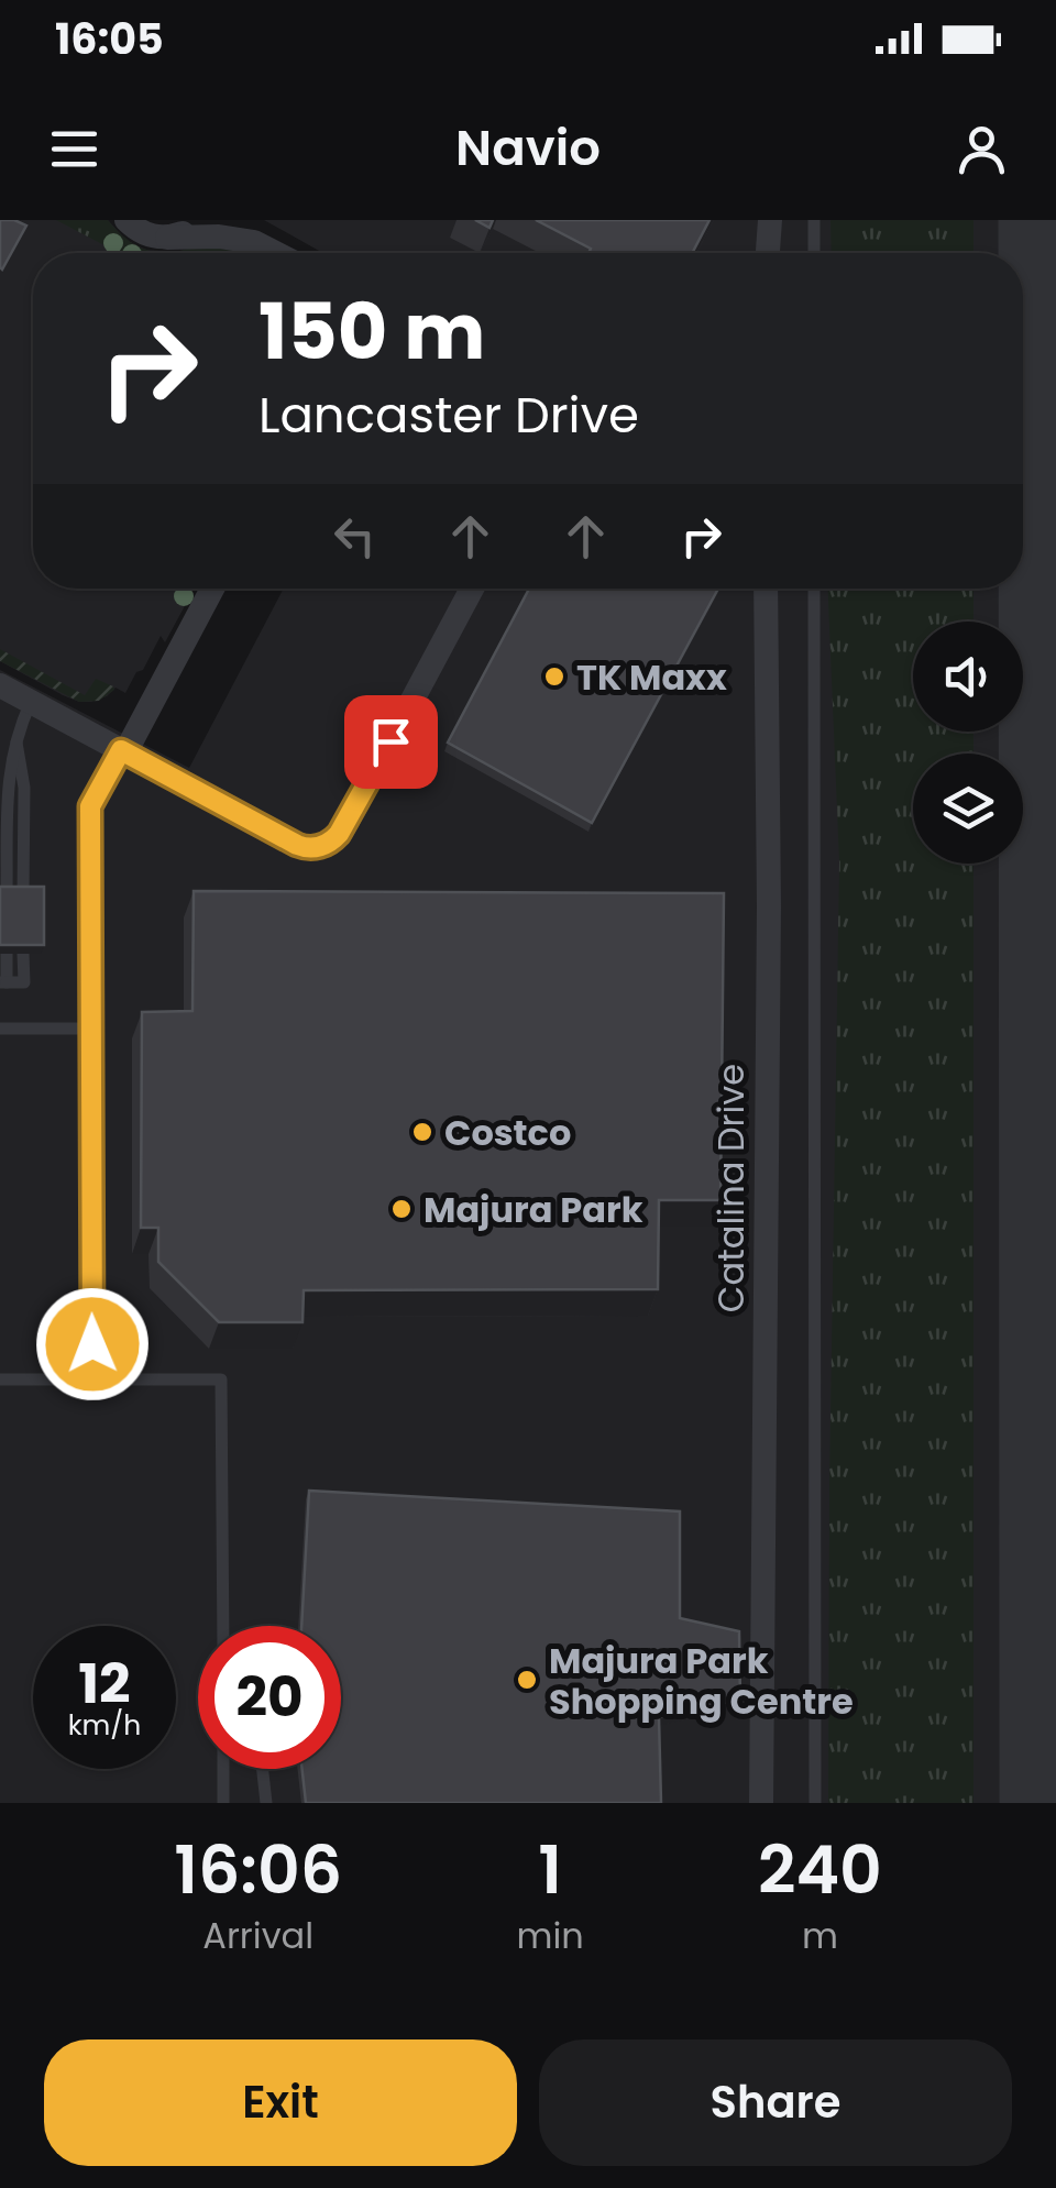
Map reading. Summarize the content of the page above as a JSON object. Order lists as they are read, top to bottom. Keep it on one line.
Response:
{"streets":{"street":["Catalina Drive"]},"places":["TK Maxx","Costco","Majura Park","Majura Park Shopping Centre"],"page":{"status":"16:05","header":"Navio","turn":["150 m","Lancaster Drive"],"speed":"12 km/h","limit":"20","eta":["16:06","Arrival","1","min","240","m"],"buttons":["Exit","Share"]}}
